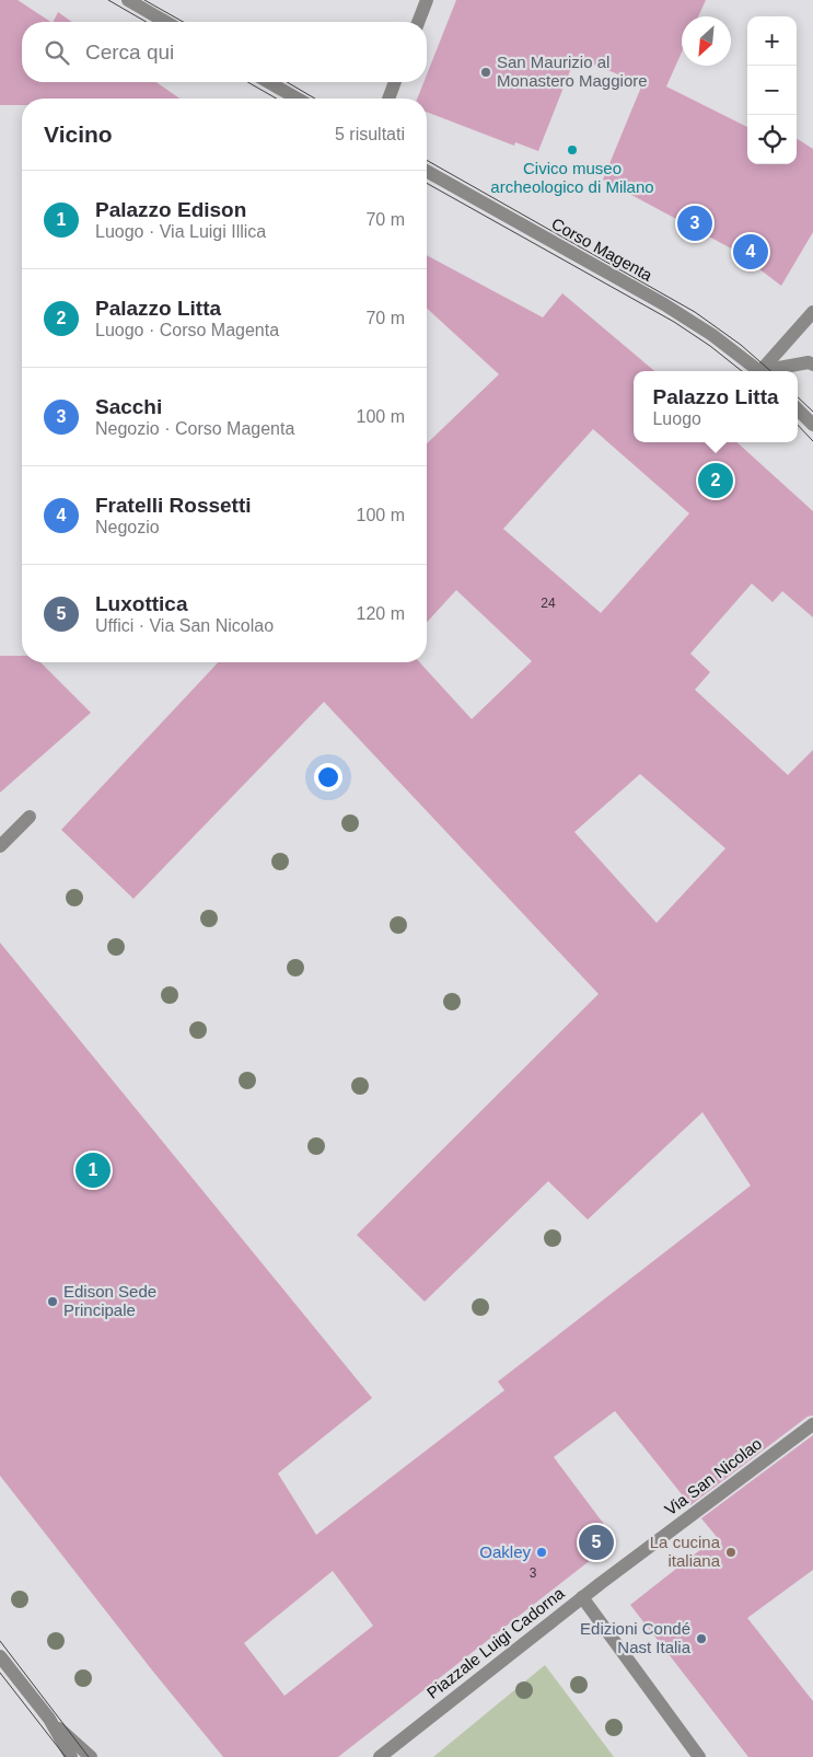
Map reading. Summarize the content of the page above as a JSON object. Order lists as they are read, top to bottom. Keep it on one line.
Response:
{"streets":{"street":["Corso Magenta","Via San Nicolao","Piazzale Luigi Cadorna"]},"crossings":[["Via San Nicolao","Piazzale Luigi Cadorna"]],"places":["San Maurizio al Monastero Maggiore","Civico museo archeologico di Milano","Edison Sede Principale","Oakley","La cucina italiana","Edizioni Condé Nast Italia"],"house_numbers":["24","3"],"north":"bottom left","page":{"map_buttons":["+","−"],"search":"Cerca qui","heading":["Vicino","5 risultati"],"list":[{"mark":"1","name":"Palazzo Edison","note":"Luogo · Via Luigi Illica","value":"70 m"},{"mark":"2","name":"Palazzo Litta","note":"Luogo · Corso Magenta","value":"70 m"},{"mark":"3","name":"Sacchi","note":"Negozio · Corso Magenta","value":"100 m"},{"mark":"4","name":"Fratelli Rossetti","note":"Negozio","value":"100 m"},{"mark":"5","name":"Luxottica","note":"Uffici · Via San Nicolao","value":"120 m"}],"pins":["3","4","2","1","5"],"popup":["Palazzo Litta","Luogo"]}}
